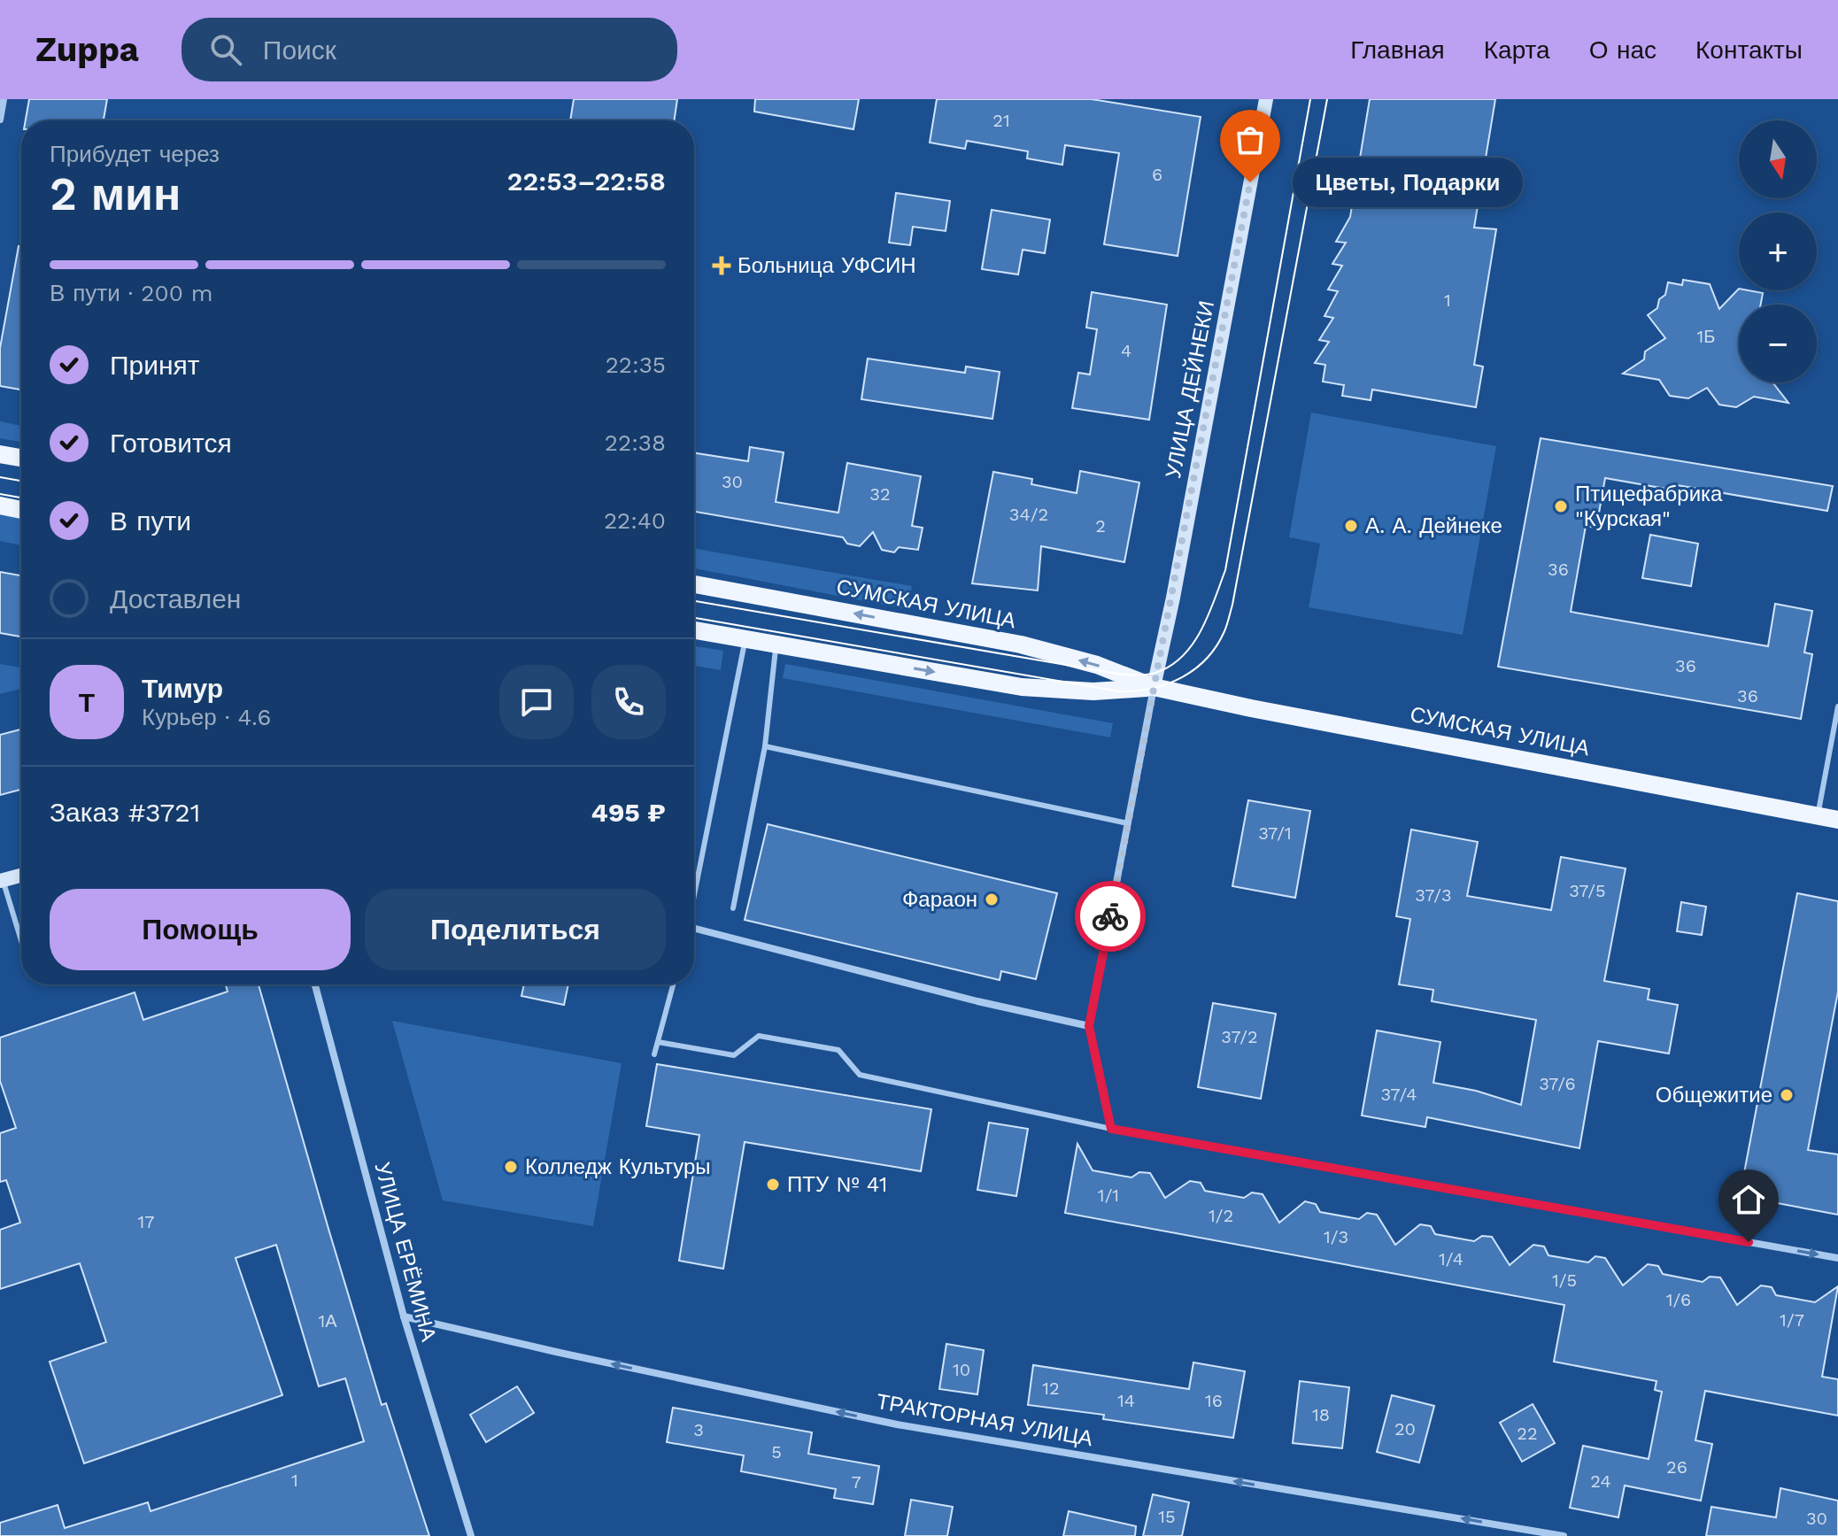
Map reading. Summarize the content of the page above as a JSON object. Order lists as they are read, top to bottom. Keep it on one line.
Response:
{"streets":{"main road":["УЛИЦА ДЕЙНЕКИ","СУМСКАЯ УЛИЦА"],"street":["УЛИЦА ЕРЁМИНА","ТРАКТОРНАЯ УЛИЦА"]},"crossings":[["УЛИЦА ДЕЙНЕКИ","СУМСКАЯ УЛИЦА"],["УЛИЦА ЕРЁМИНА","ТРАКТОРНАЯ УЛИЦА"]],"one_way":["ТРАКТОРНАЯ УЛИЦА"],"places":{"other":["Цветы, Подарки","Птицефабрика \"Курская\"","А. А. Дейнеке","Фараон","Общежитие","Колледж Культуры","ПТУ № 41"],"health":["Больница УФСИН"]},"house_numbers":["21","6","1","1Б","4","30","32","34/2","2","36","36","36","37/1","37/5","37/3","37/2","37/6","37/4","1/1","1/2","17","1/3","1/4","1/5","1/6","1/7","1А","10","12","14","16","18","20","3","22","5","26","1","24","7","15","30"],"north":"bottom","page":{"header":"Zuppa","search":"Поиск","nav":["Главная","Карта","О нас","Контакты"],"map_buttons":["+","−"],"heading":["2 мин","Прибудет через","22:53–22:58"],"panel":["Тимур","Курьер · 4.6","Заказ #3721","495 ₽"],"bubble":"Цветы, Подарки","bar":"В пути · 200 m","list":[["Принят","22:35"],["Готовится","22:38"],["В пути","22:40"],"Доставлен"],"round":"Т","buttons":["Помощь","Поделиться"]}}
